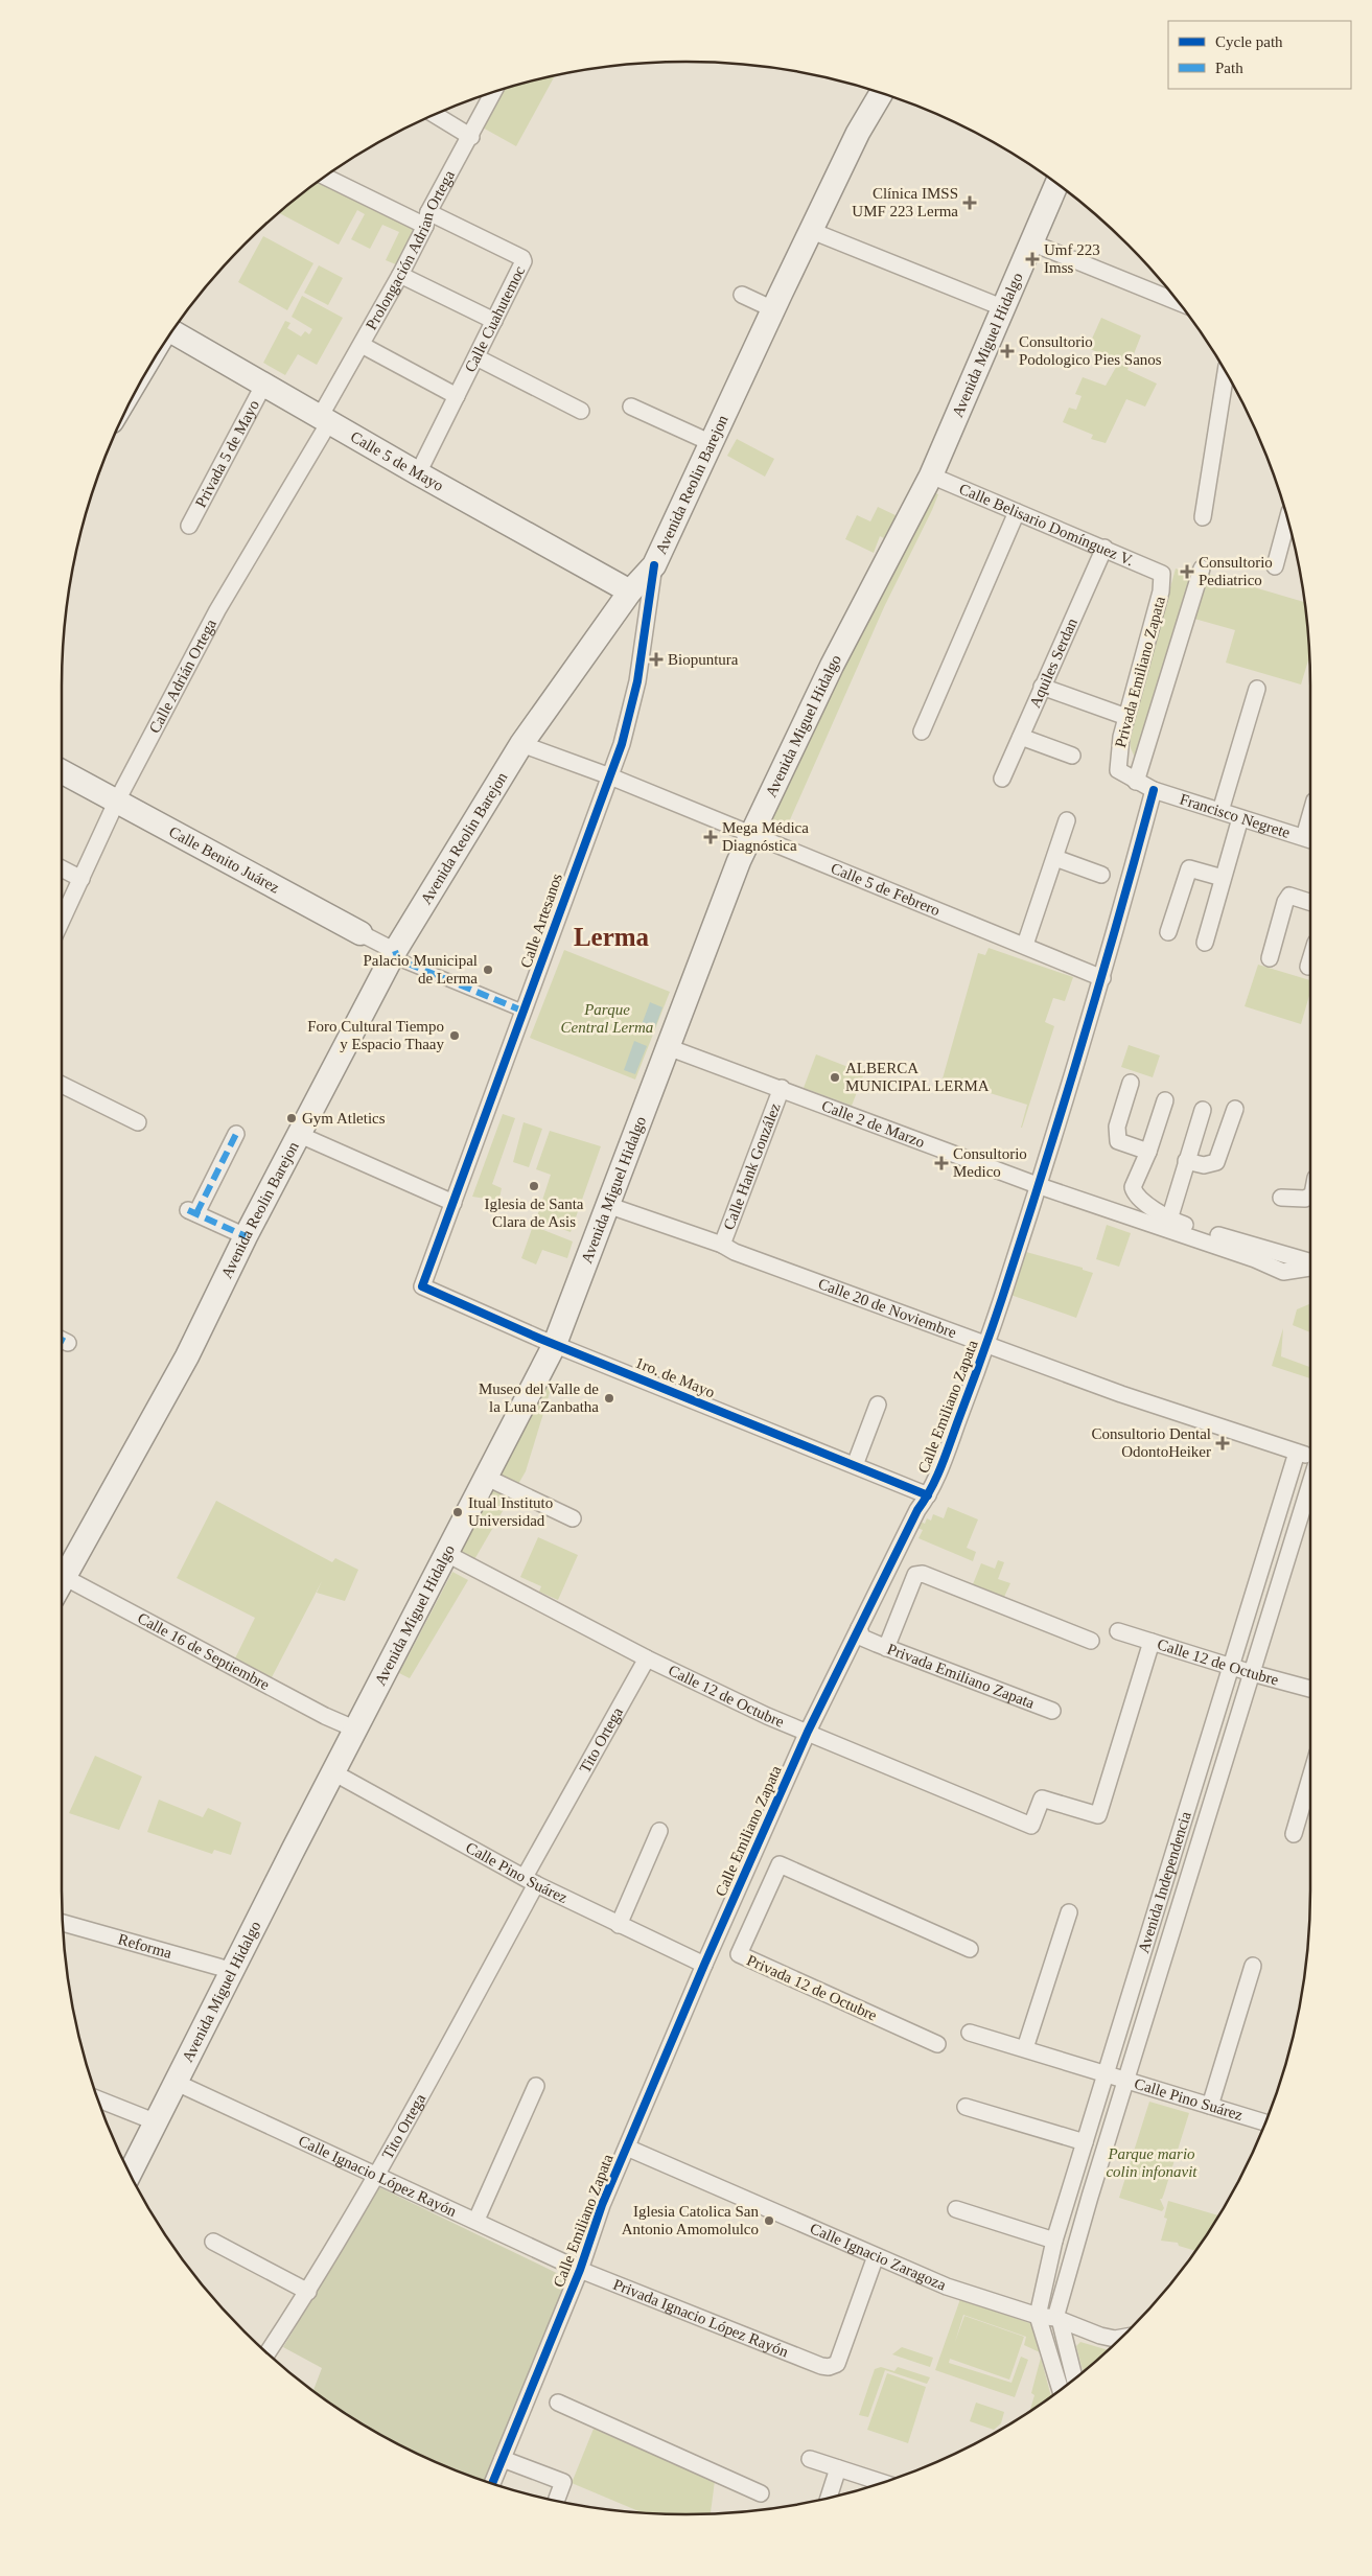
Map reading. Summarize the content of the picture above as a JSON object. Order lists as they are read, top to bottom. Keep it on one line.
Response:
{"streets":{"main road":["Avenida Miguel Hidalgo","Calle 5 de Mayo","Avenida Reolin Barejon","Calle Benito Juárez"],"street":["Prolongación Adrian Ortega","Calle Cuahutemoc","Privada 5 de Mayo","Calle Belisario Domínguez V.","Aquiles Serdan","Privada Emiliano Zapata","Calle Adrián Ortega","Francisco Negrete","Calle 5 de Febrero","Calle Artesanos","Calle 2 de Marzo","Calle Hank González","Calle 20 de Noviembre","1ro. de Mayo","Calle Emiliano Zapata","Calle 16 de Septiembre","Calle 12 de Octubre","Tito Ortega","Calle Pino Suárez","Avenida Independencia","Reforma","Privada 12 de Octubre","Calle Ignacio López Rayón","Calle Ignacio Zaragoza","Privada Ignacio López Rayón"]},"crossings":[["Prolongación Adrian Ortega","Calle Cuahutemoc"],["Prolongación Adrian Ortega","Calle 5 de Mayo"],["Prolongación Adrian Ortega","Calle Adrián Ortega"],["Calle Cuahutemoc","Calle 5 de Mayo"],["Avenida Miguel Hidalgo","Calle Belisario Domínguez V."],["Avenida Miguel Hidalgo","Calle 5 de Febrero"],["Avenida Miguel Hidalgo","Calle 2 de Marzo"],["Avenida Miguel Hidalgo","Calle 20 de Noviembre"],["Avenida Miguel Hidalgo","1ro. de Mayo"],["Avenida Miguel Hidalgo","Calle 16 de Septiembre"],["Avenida Miguel Hidalgo","Calle 12 de Octubre"],["Avenida Miguel Hidalgo","Calle Pino Suárez"],["Avenida Miguel Hidalgo","Reforma"],["Avenida Miguel Hidalgo","Calle Ignacio López Rayón"],["Privada 5 de Mayo","Calle 5 de Mayo"],["Calle 5 de Mayo","Avenida Reolin Barejon"],["Calle 5 de Mayo","Calle Adrián Ortega"],["Avenida Reolin Barejon","Calle Benito Juárez"],["Avenida Reolin Barejon","Calle 5 de Febrero"],["Avenida Reolin Barejon","Calle Artesanos"],["Calle Belisario Domínguez V.","Aquiles Serdan"],["Calle Belisario Domínguez V.","Privada Emiliano Zapata"],["Privada Emiliano Zapata","Francisco Negrete"],["Calle Adrián Ortega","Calle Benito Juárez"],["Francisco Negrete","Calle Emiliano Zapata"],["Calle 5 de Febrero","Calle Artesanos"],["Calle 5 de Febrero","Calle Emiliano Zapata"],["Calle Artesanos","1ro. de Mayo"],["Calle 2 de Marzo","Calle Hank González"],["Calle 2 de Marzo","Calle Emiliano Zapata"],["Calle Hank González","Calle 20 de Noviembre"],["Calle 20 de Noviembre","Calle Emiliano Zapata"],["Calle 20 de Noviembre","Avenida Independencia"],["1ro. de Mayo","Calle Emiliano Zapata"],["Calle Emiliano Zapata","Calle 12 de Octubre"],["Calle Emiliano Zapata","Calle Pino Suárez"],["Calle Emiliano Zapata","Calle Ignacio López Rayón"],["Calle Emiliano Zapata","Calle Ignacio Zaragoza"],["Calle Emiliano Zapata","Privada Ignacio López Rayón"],["Calle 12 de Octubre","Tito Ortega"],["Calle 12 de Octubre","Avenida Independencia"],["Tito Ortega","Calle Pino Suárez"],["Tito Ortega","Calle Ignacio López Rayón"],["Calle Pino Suárez","Avenida Independencia"],["Avenida Independencia","Calle Ignacio Zaragoza"],["Calle Ignacio López Rayón","Privada Ignacio López Rayón"],["Calle Ignacio Zaragoza","Privada Ignacio López Rayón"]],"districts":["Lerma"],"parks":["Parque Central Lerma","Parque mario colin infonavit"],"places":{"health":["Clínica IMSS UMF 223 Lerma","Umf 223 Imss","Consultorio Podologico Pies Sanos","Consultorio Pediatrico","Biopuntura","Mega Médica Diagnóstica","Consultorio Medico","Consultorio Dental OdontoHeiker"],"other":["Palacio Municipal de Lerma","Foro Cultural Tiempo y Espacio Thaay","ALBERCA MUNICIPAL LERMA","Gym Atletics","Iglesia de Santa Clara de Asis","Museo del Valle de la Luna Zanbatha","Itual Instituto Universidad","Iglesia Catolica San Antonio Amomolulco"]},"legend":["Cycle path","Path"]}
